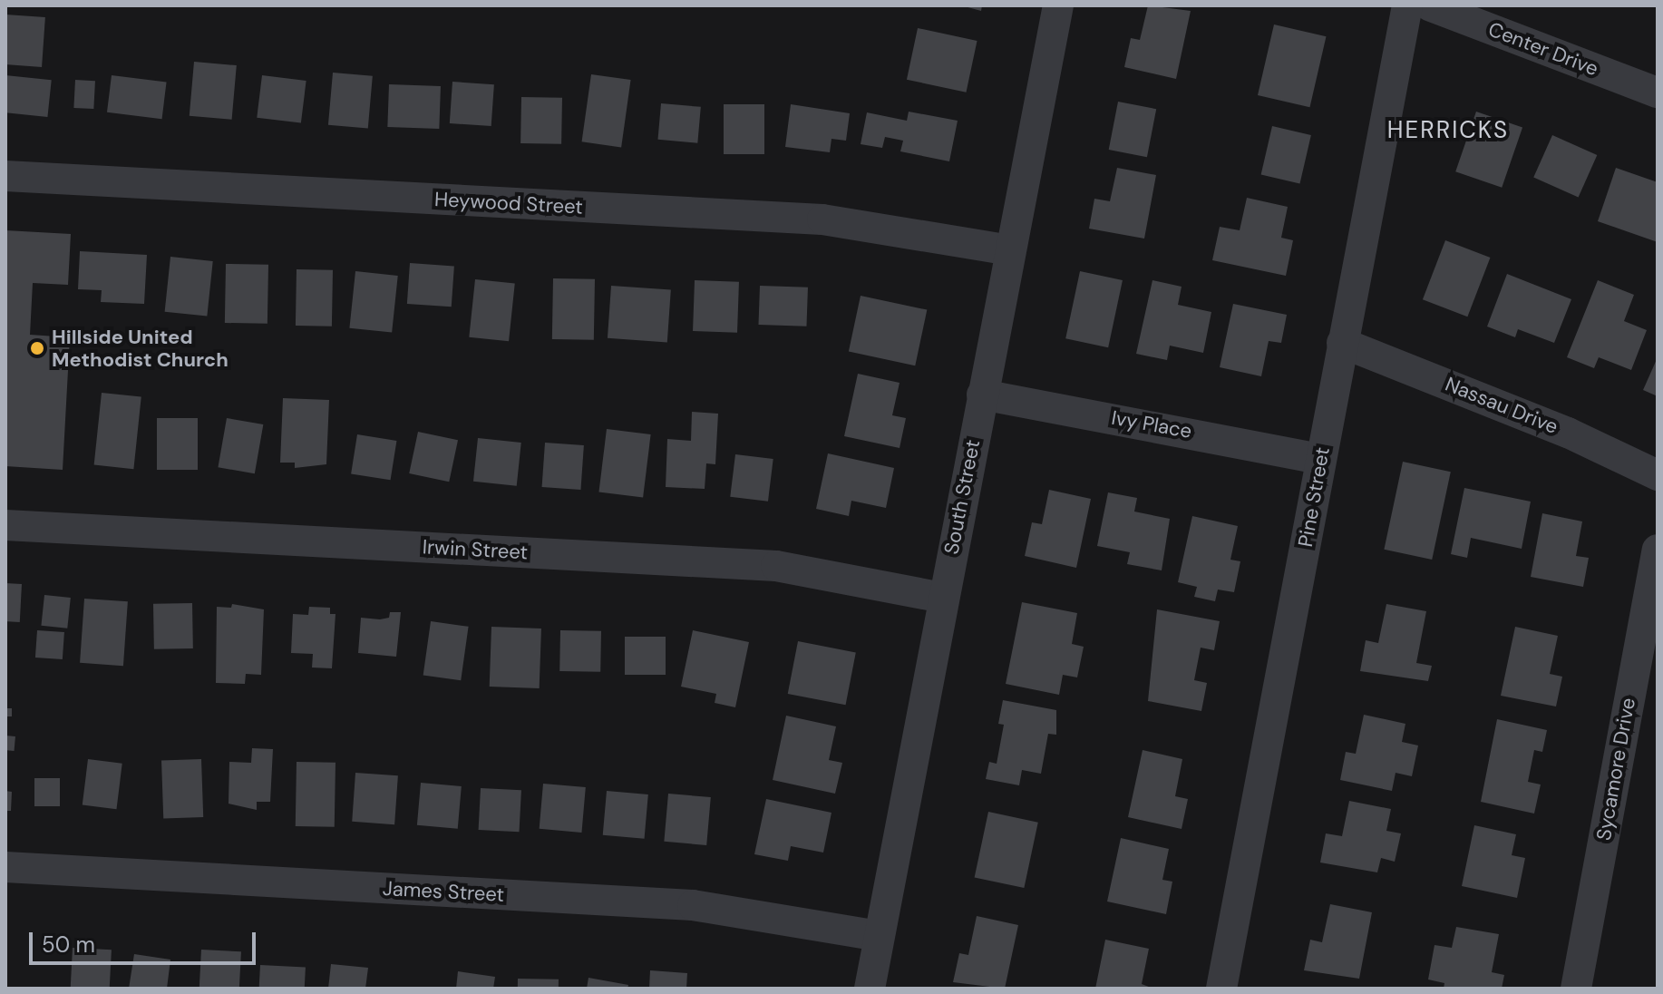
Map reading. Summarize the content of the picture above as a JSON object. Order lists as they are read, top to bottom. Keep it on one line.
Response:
{"streets":{"street":["Center Drive","Heywood Street","Nassau Drive","Ivy Place","South Street","Pine Street","Irwin Street","Sycamore Drive","James Street"]},"crossings":[["Heywood Street","South Street"],["Nassau Drive","Pine Street"],["Ivy Place","South Street"],["Ivy Place","Pine Street"],["South Street","Irwin Street"],["South Street","James Street"]],"districts":["HERRICKS"],"places":["Hillside United Methodist Church"],"scale_bar":"50 m"}
